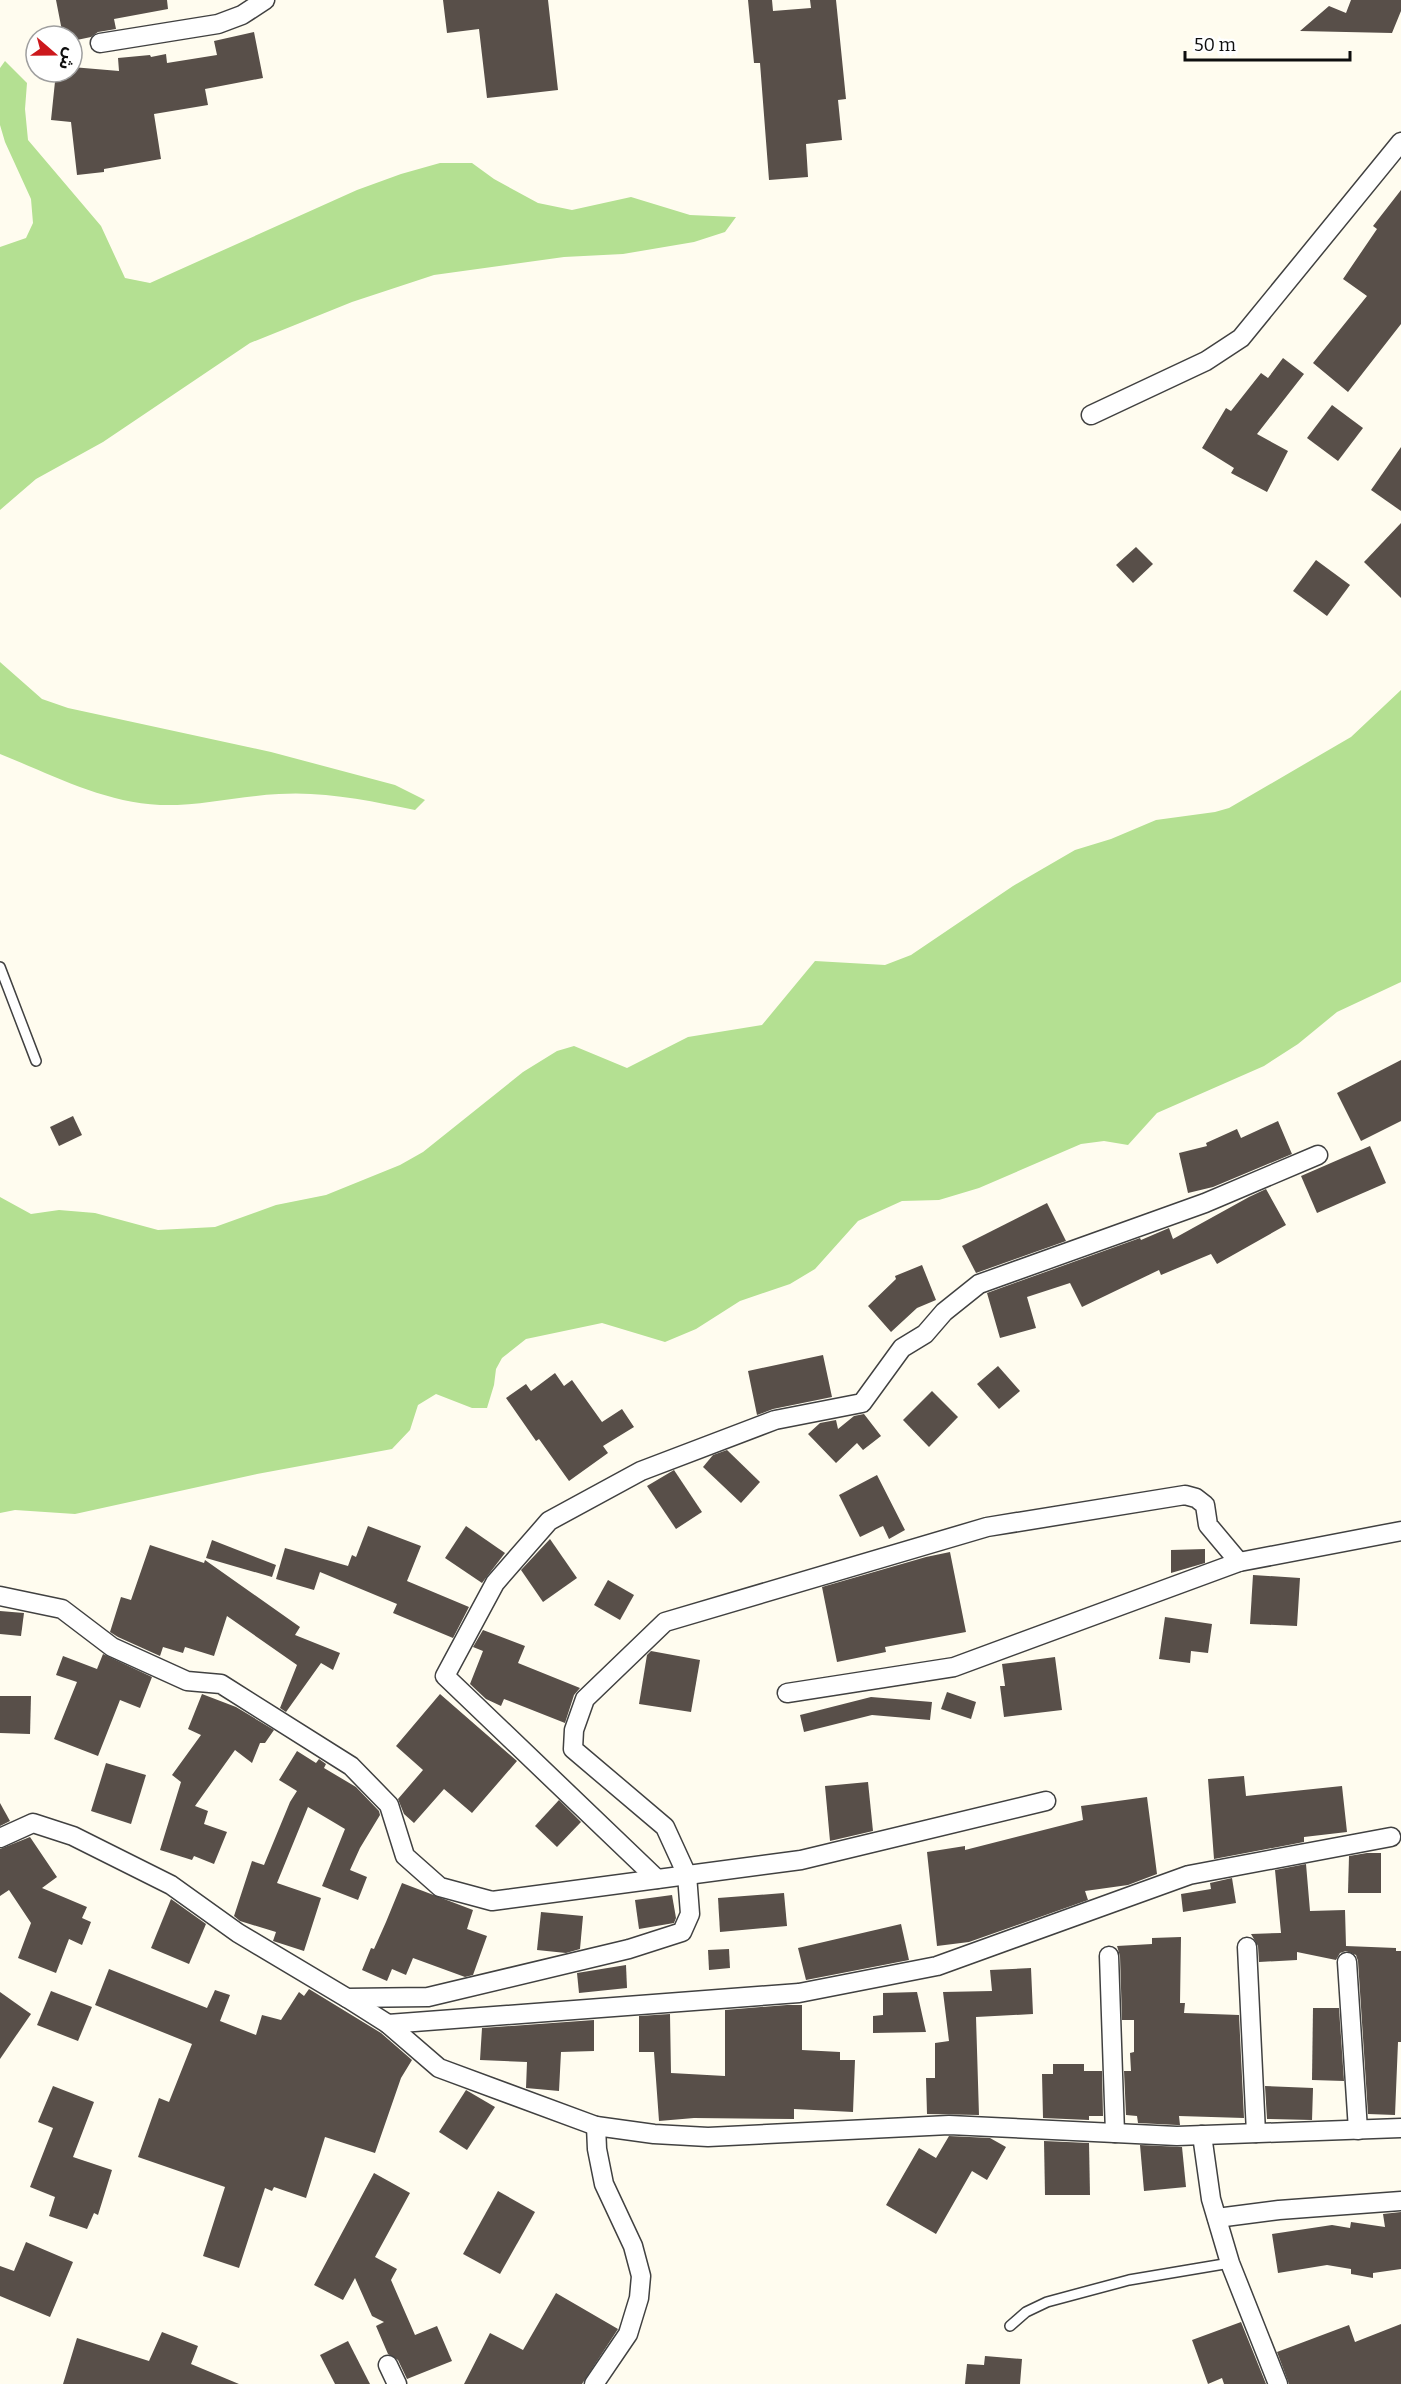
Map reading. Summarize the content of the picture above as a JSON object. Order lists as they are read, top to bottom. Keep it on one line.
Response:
{"scale_bar":"50 m","north":"right"}
